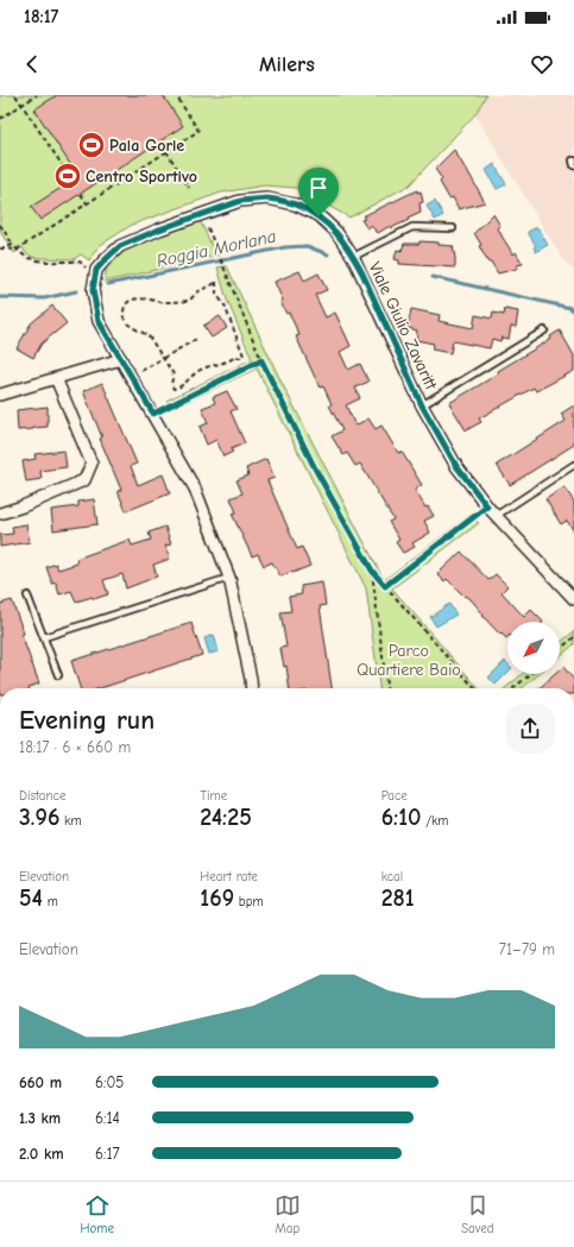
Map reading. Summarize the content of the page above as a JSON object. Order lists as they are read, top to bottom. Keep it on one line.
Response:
{"streets":{"street":["Viale Giulio Zavaritt"]},"water":["Roggia Morlana"],"parks":["Parco Quartiere Baio"],"places":{"sports":["Pala Gorle","Centro Sportivo"]},"north":"bottom left","page":{"status":"18:17","header":"Milers","heading":["Evening run","18:17 · 6 × 660 m"],"stats":[["Distance","3.96 km"],["Time","24:25"],["Pace","6:10 /km"],["Elevation","54 m"],["Heart rate","169 bpm"],["kcal","281"]],"chart":["Elevation","71–79 m"],"list":[{"name":"660 m","note":"6:05"},{"name":"1.3 km","note":"6:14"},{"name":"2.0 km","note":"6:17"}],"tabs":["Home","Map","Saved"]}}
